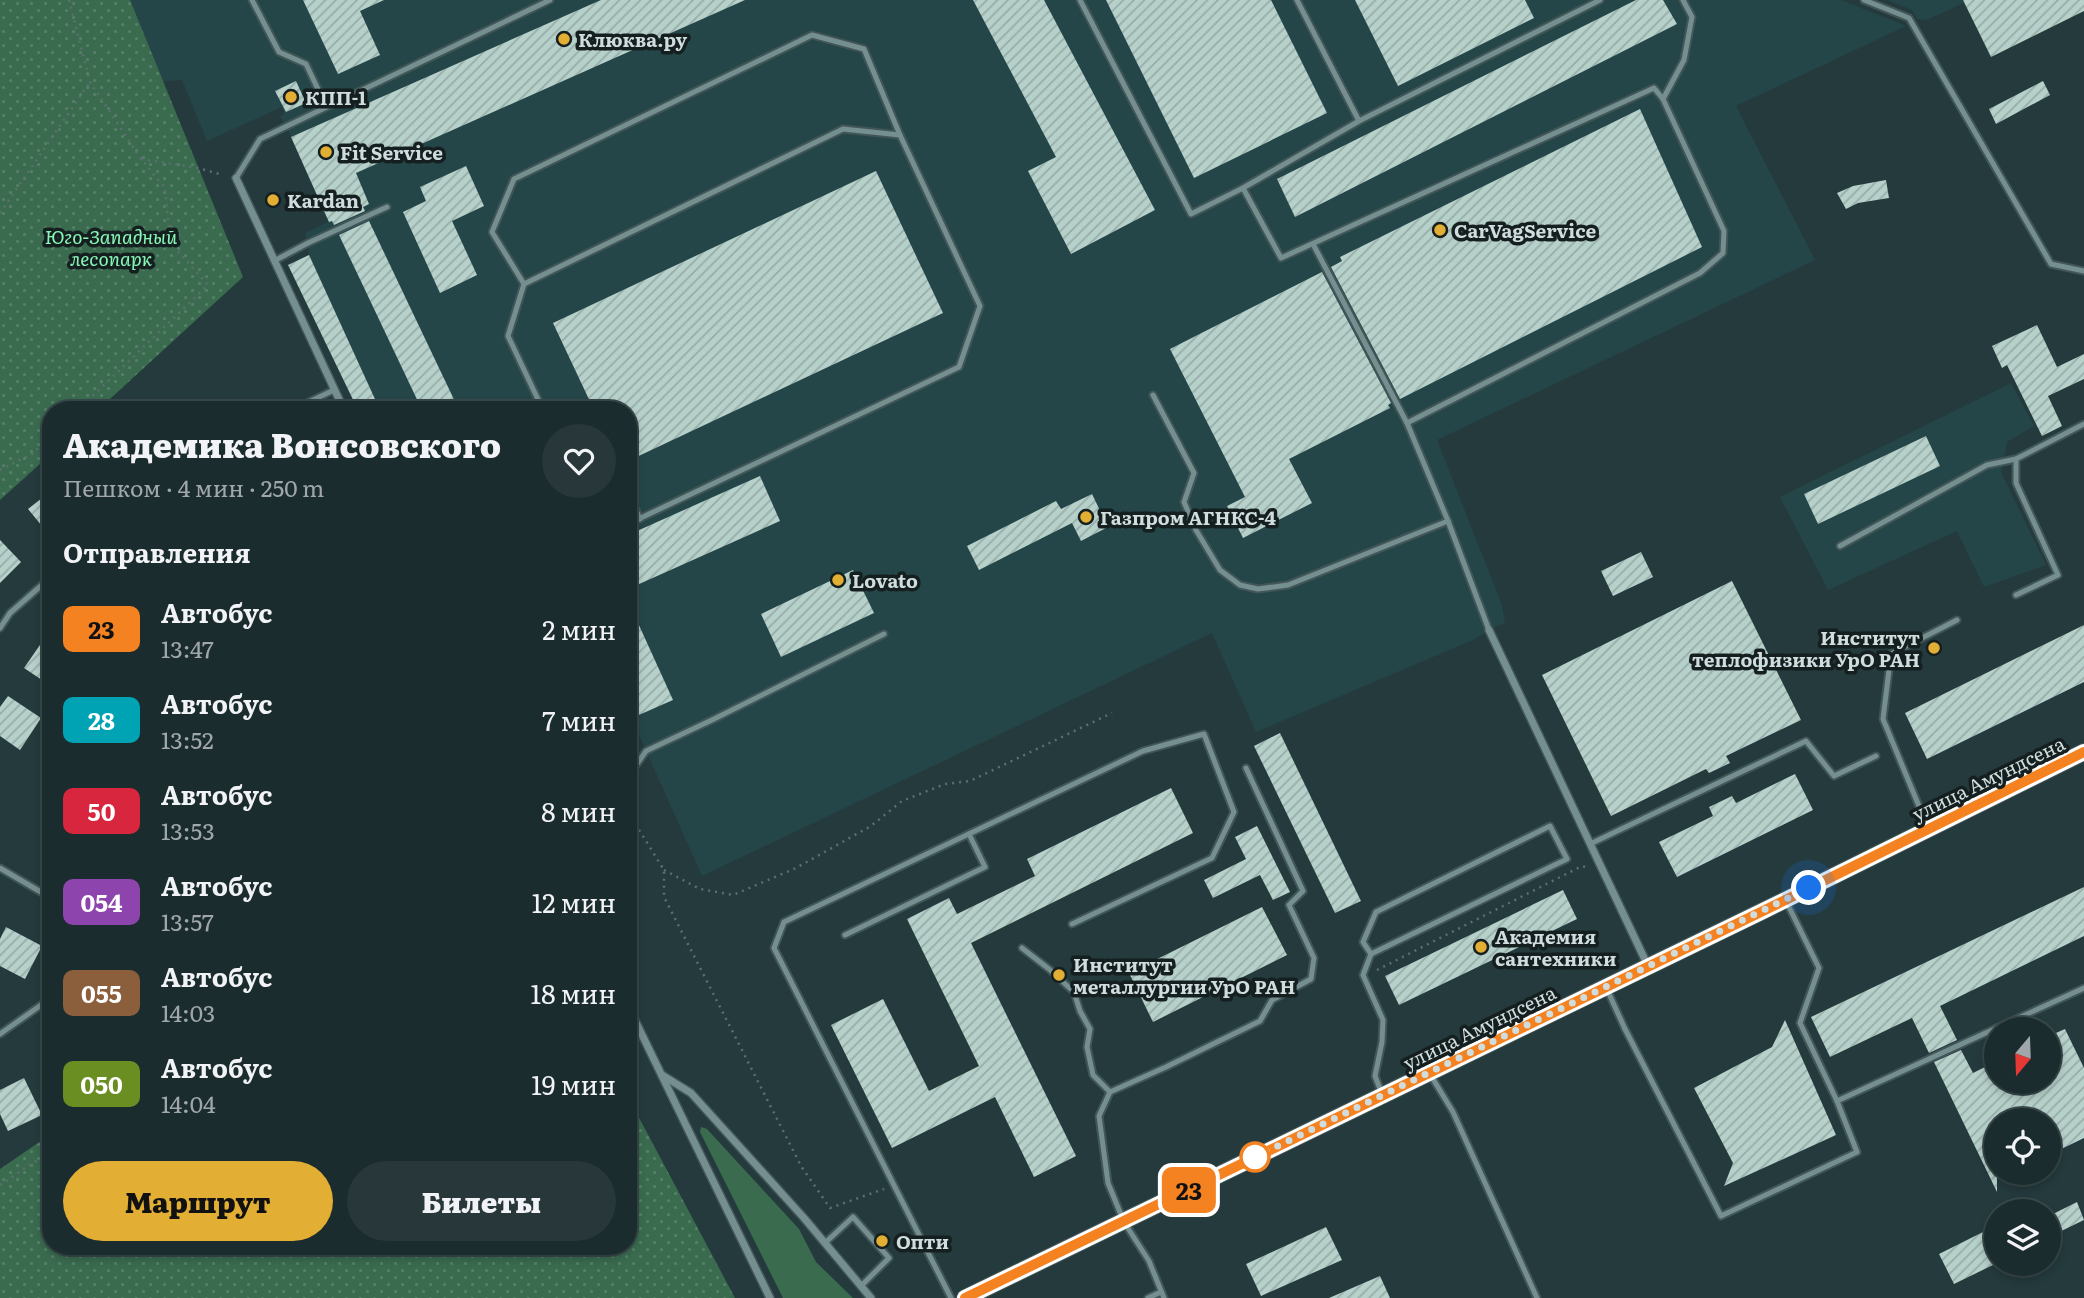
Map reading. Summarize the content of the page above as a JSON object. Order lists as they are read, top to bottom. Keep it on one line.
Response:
{"streets":{"main road":["улица Амундсена"]},"parks":["Юго-Западный лесопарк"],"places":["Клюква.ру","КПП-1","Fit Service","Kardan","CarVagService","Газпром АГНКС-4","Lovato","Институт теплофизики УрО РАН","Академия сантехники","Институт металлургии УрО РАН","Опти"],"lines":["bus line 23"],"north":"bottom","page":{"on_map":"23","heading":[["Академика Вонсовского","Пешком · 4 мин · 250 m"],"Отправления"],"list":[{"mark":"23","name":"Автобус","note":"13:47","value":"2 мин"},{"mark":"28","name":"Автобус","note":"13:52","value":"7 мин"},{"mark":"50","name":"Автобус","note":"13:53","value":"8 мин"},{"mark":"054","name":"Автобус","note":"13:57","value":"12 мин"},{"mark":"055","name":"Автобус","note":"14:03","value":"18 мин"},{"mark":"050","name":"Автобус","note":"14:04","value":"19 мин"}],"buttons":["Маршрут","Билеты"]}}
